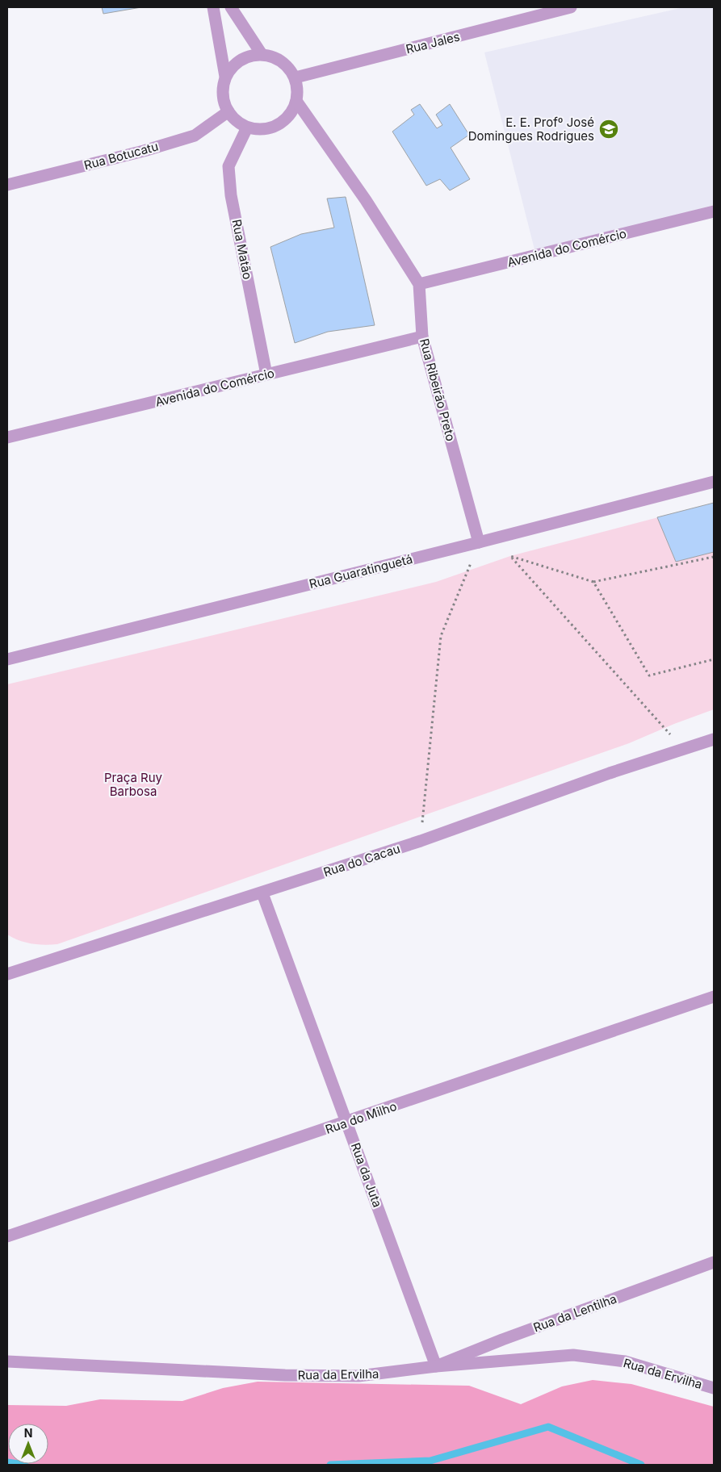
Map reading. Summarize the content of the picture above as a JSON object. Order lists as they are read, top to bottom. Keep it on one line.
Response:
{"streets":{"street":["Rua Jales","Rua Botucatu","Avenida do Comércio","Rua Matão","Rua Ribeirão Preto","Rua Guaratinguetá","Rua do Cacau","Rua do Milho","Rua da Juta","Rua da Lentilha","Rua da Ervilha"]},"crossings":[["Rua Jales","Rua Botucatu"],["Rua Jales","Rua Matão"],["Rua Jales","Rua Ribeirão Preto"],["Rua Botucatu","Rua Matão"],["Rua Botucatu","Rua Ribeirão Preto"],["Avenida do Comércio","Rua Matão"],["Avenida do Comércio","Rua Ribeirão Preto"],["Rua Matão","Rua Ribeirão Preto"],["Rua Ribeirão Preto","Rua Guaratinguetá"],["Rua do Cacau","Rua da Juta"],["Rua do Milho","Rua da Juta"],["Rua da Juta","Rua da Lentilha"],["Rua da Juta","Rua da Ervilha"],["Rua da Lentilha","Rua da Ervilha"]],"parks":["Praça Ruy Barbosa"],"places":{"school or university":["E. E. Profº José Domingues Rodrigues"]},"north":"top"}
